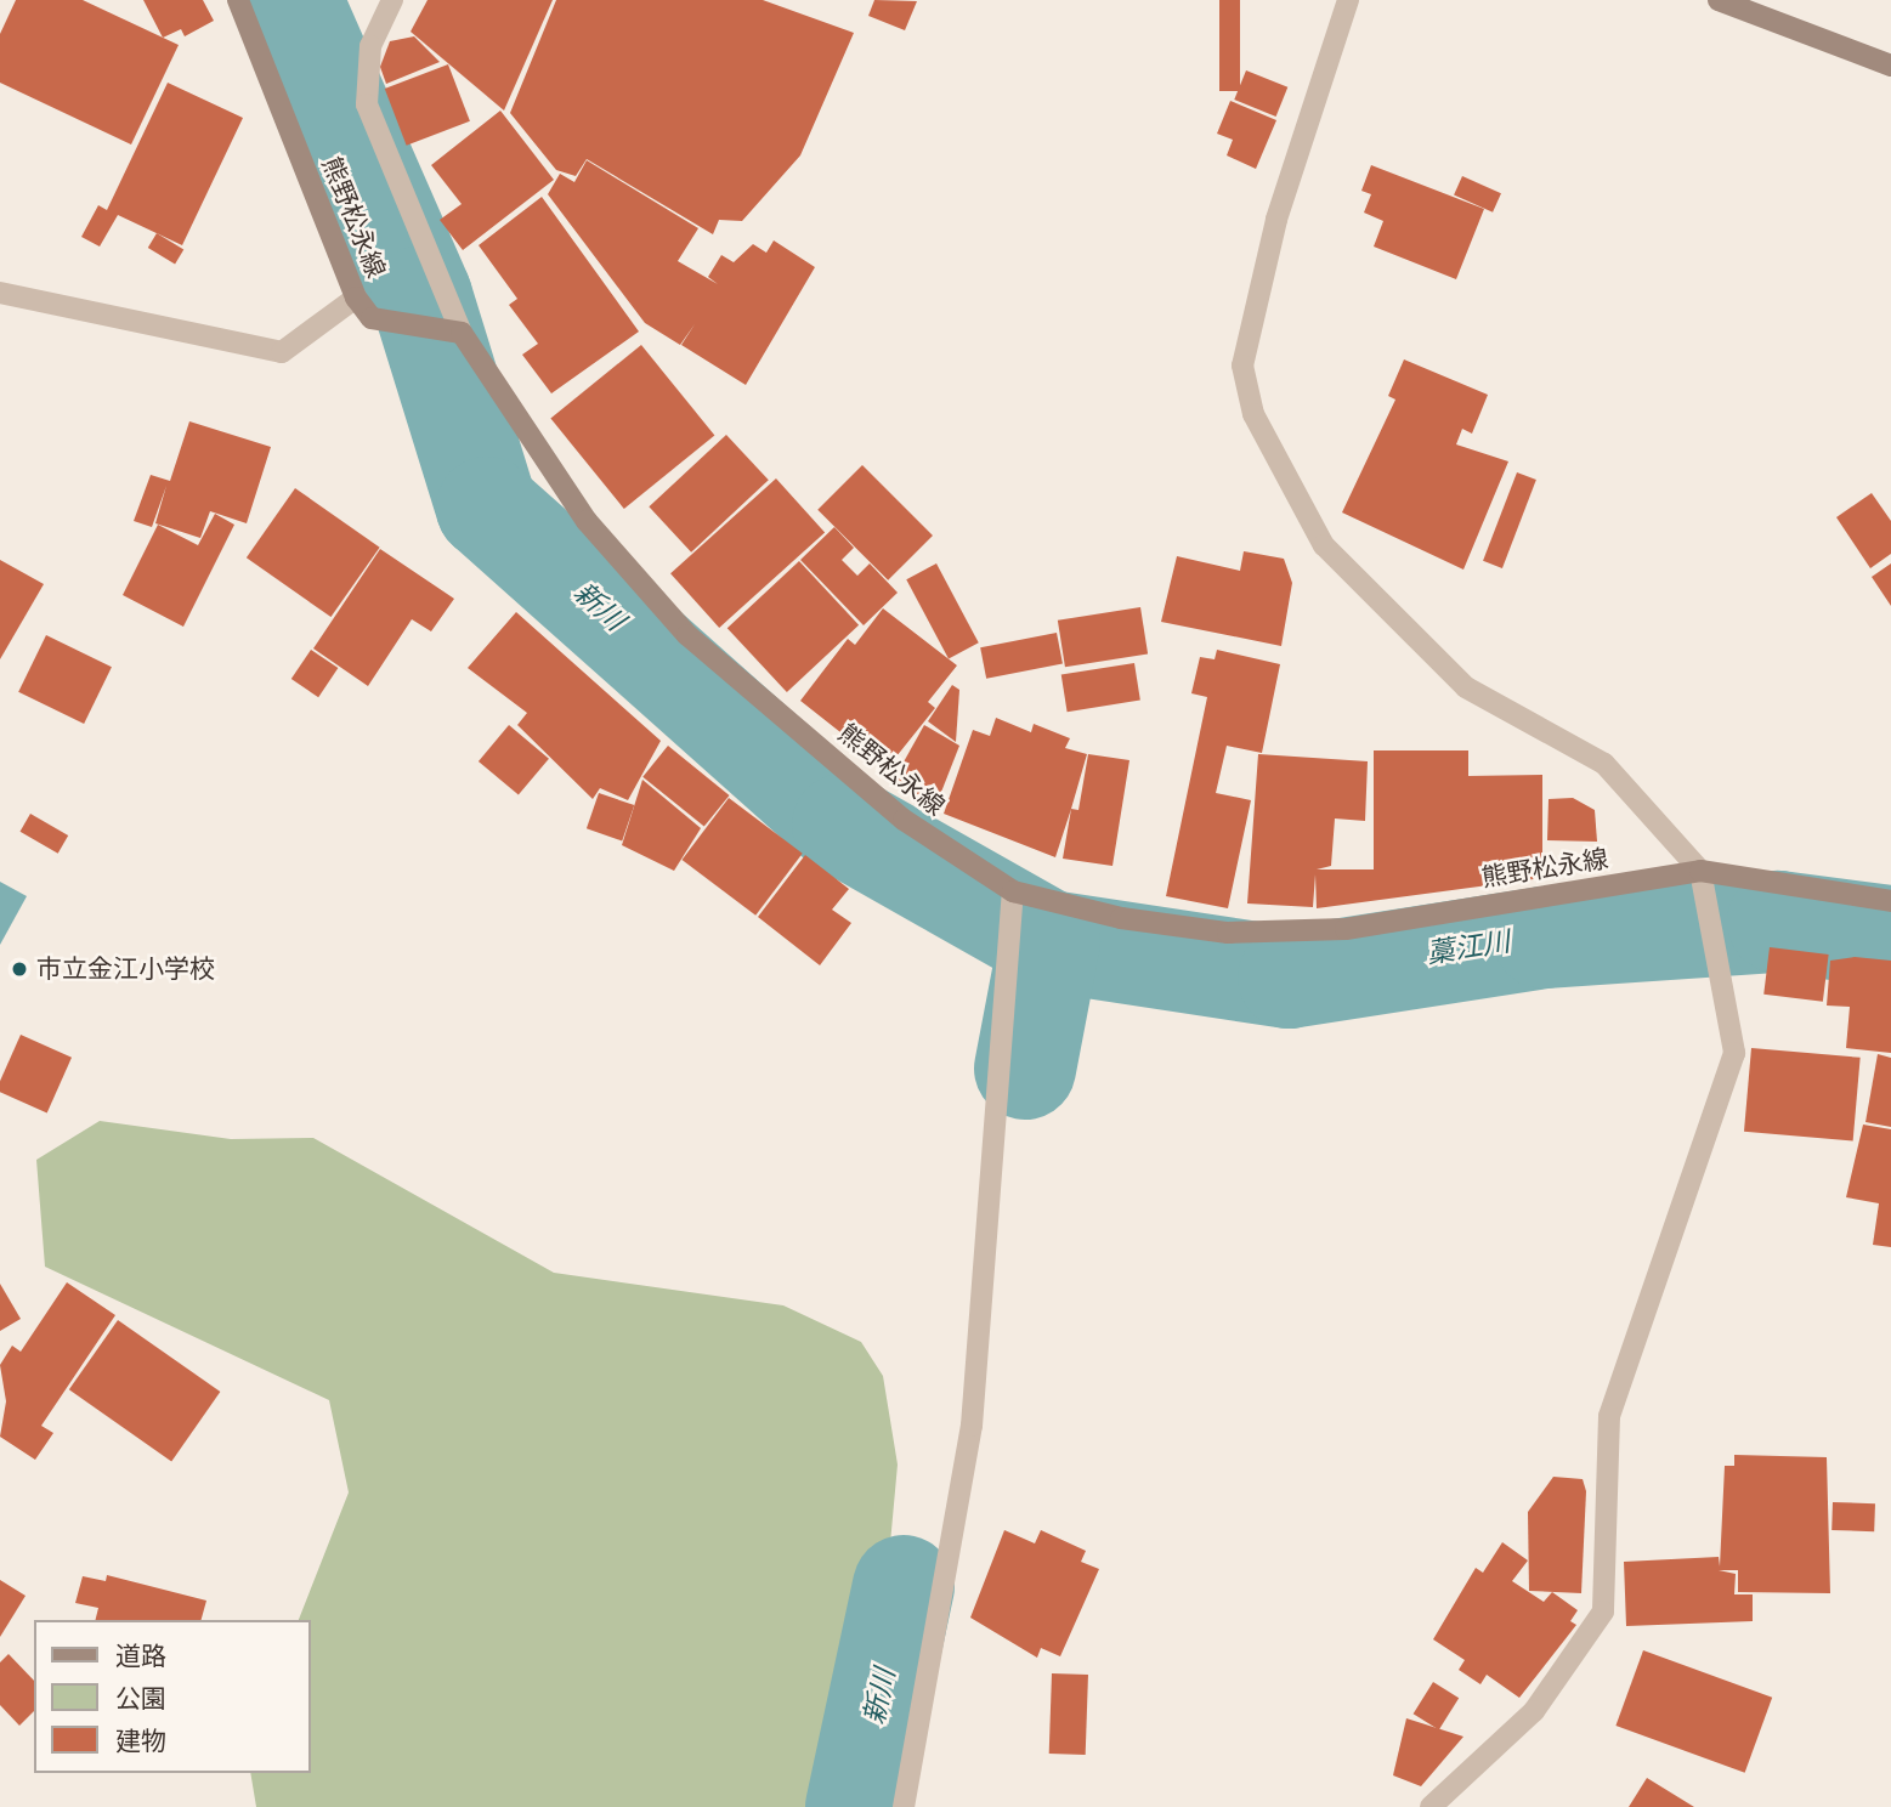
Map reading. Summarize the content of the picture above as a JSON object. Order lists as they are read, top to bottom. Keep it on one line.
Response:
{"streets":{"main road":["熊野松永線"]},"water":["新川","藁江川"],"places":["市立金江小学校"],"legend":["道路","公園","建物"]}
